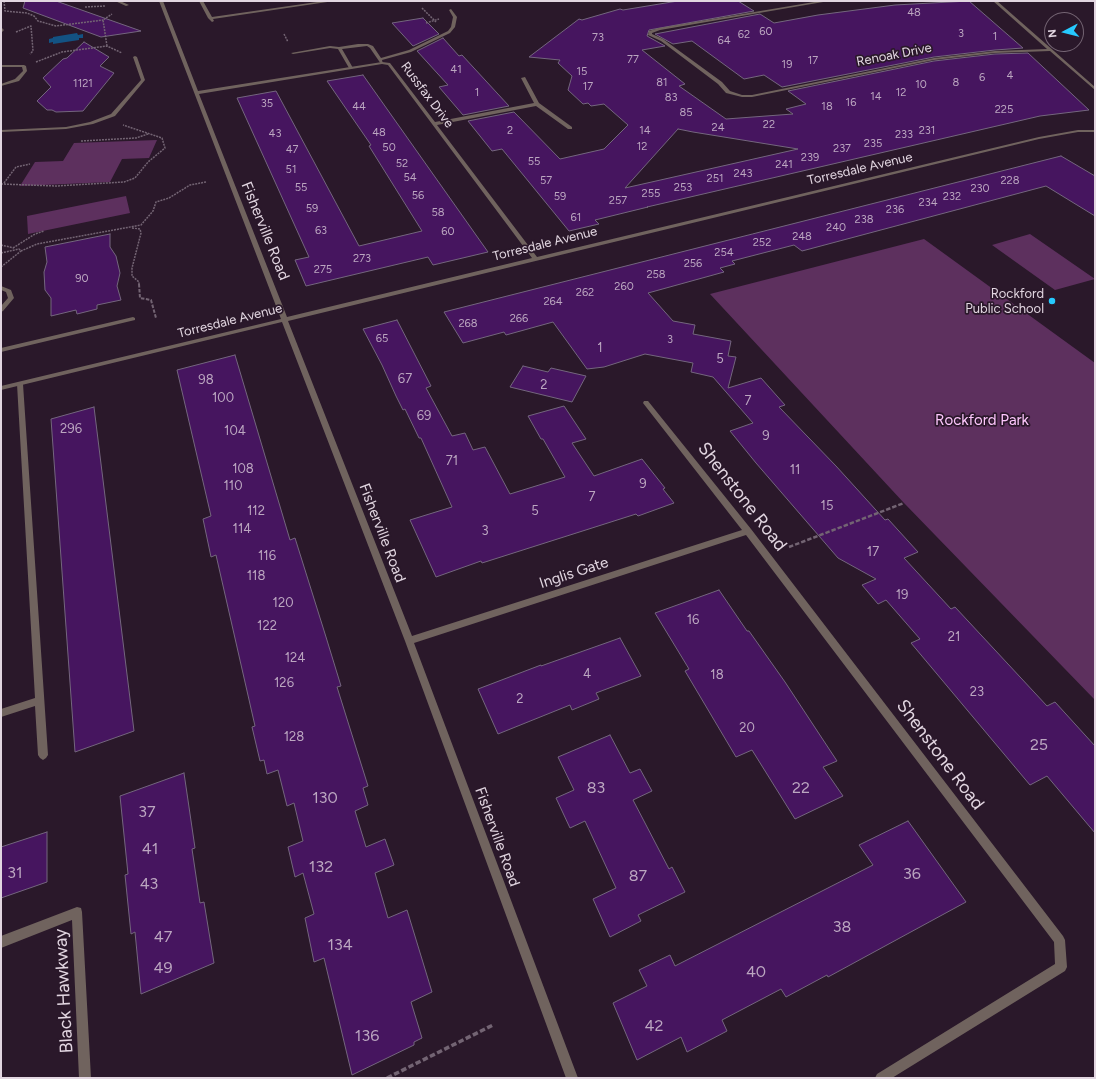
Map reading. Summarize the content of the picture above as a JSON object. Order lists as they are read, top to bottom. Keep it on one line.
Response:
{"streets":{"street":["Renoak Drive","Russfax Drive","Torresdale Avenue","Fisherville Road","Shenstone Road","Inglis Gate","Black Hawkway"]},"crossings":[["Russfax Drive","Torresdale Avenue"],["Russfax Drive","Fisherville Road"],["Torresdale Avenue","Fisherville Road"],["Fisherville Road","Inglis Gate"],["Shenstone Road","Inglis Gate"]],"parks":["Rockford Park"],"places":["Rockford Public School"],"house_numbers":["48","60","3","62","1","73","64","77","17","19","41","15","4","6","81","8","1121","10","17","1","12","14","83","16","35","44","18","225","85","22","24","2","14","231","48","43","233","235","12","50","237","47","239","55","52","241","51","243","54","251","57","228","55","253","230","255","56","59","232","257","234","59","236","58","61","238","240","63","60","248","252","254","273","256","275","258","90","260","262","264","266","268","65","3","1","5","67","98","2","100","7","69","296","104","9","71","108","11","9","110","7","15","112","5","114","3","17","116","118","19","120","16","122","21","124","4","18","126","23","2","20","128","25","83","22","130","37","41","132","31","36","87","43","38","47","134","49","40","42","136"],"north":"left"}
